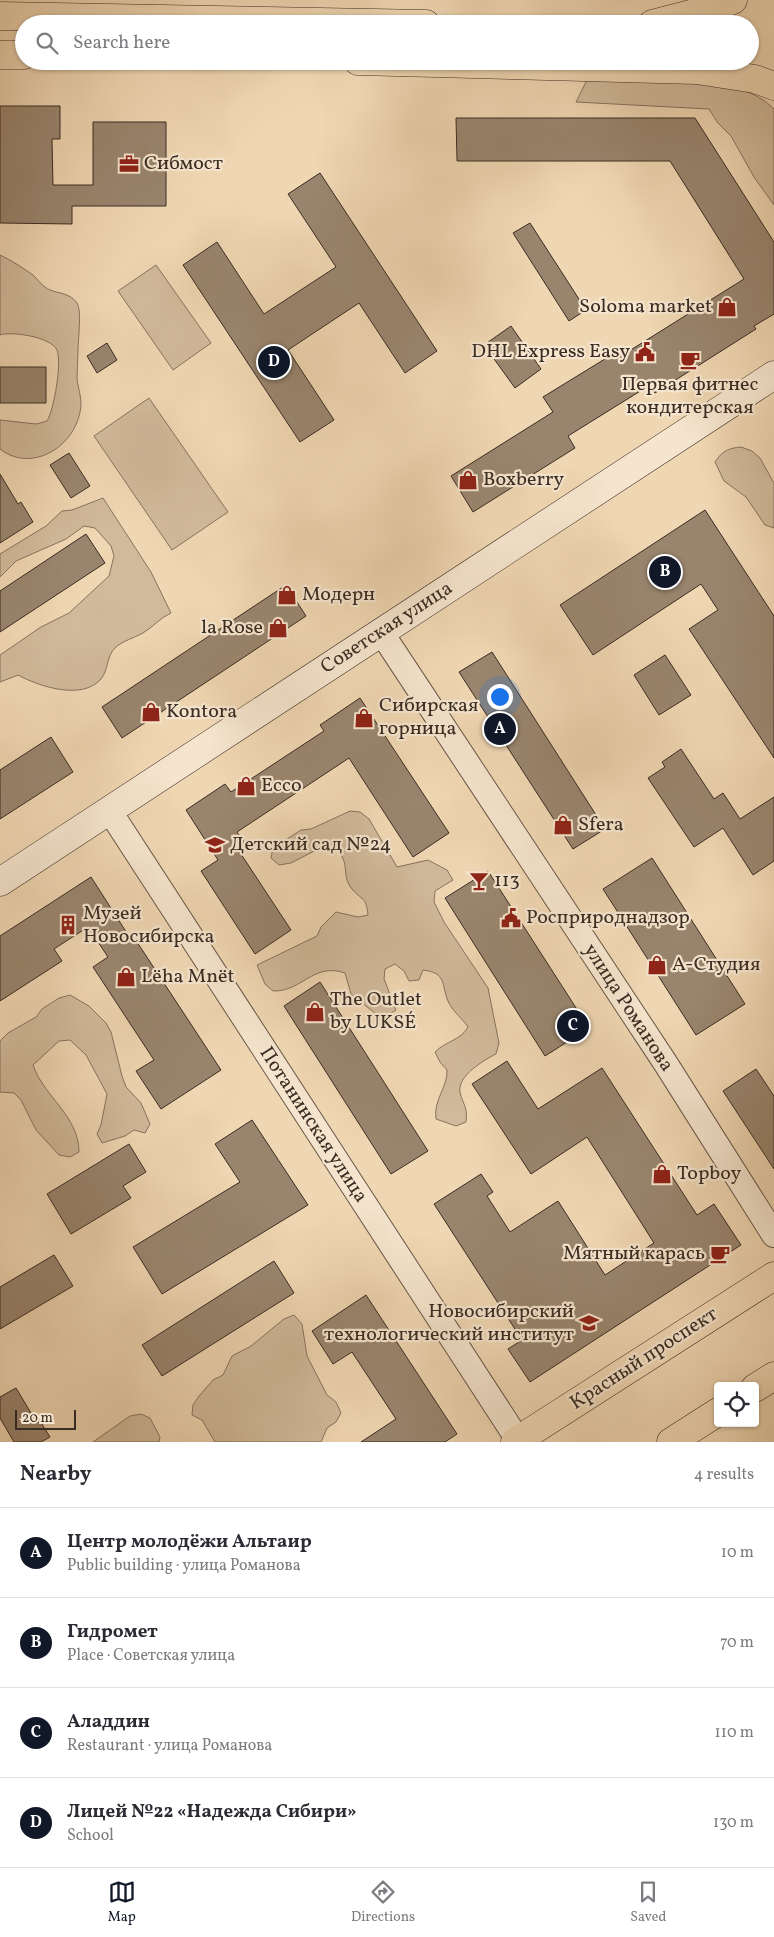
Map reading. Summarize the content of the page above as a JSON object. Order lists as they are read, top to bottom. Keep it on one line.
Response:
{"streets":{"main road":["Красный проспект"],"street":["Советская улица","улица Романова","Потанинская улица"]},"crossings":[["Советская улица","улица Романова"],["Советская улица","Потанинская улица"],["Потанинская улица","Красный проспект"]],"places":{"office":["Сибмост"],"shop":["Soloma market","Boxberry","Модерн","la Rose","Kontora","Сибирская горница","Ecco","Sfera","А-Студия","Lёha Mnёt","The Outlet by LUKSÉ","Topboy"],"public building":["DHL Express Easy","Росприроднадзор"],"cafe":["Первая фитнес кондитерская","Мятный карась"],"school or university":["Детский сад №24","Новосибирский технологический институт"],"bar":["113"],"building":["Музей Новосибирска"]},"scale_bar":"20 m","page":{"search":"Search here","pins":["D","B","A","C"],"scale":"20 m","heading":["Nearby","4 results"],"list":[{"mark":"A","name":"Центр молодёжи Альтаир","note":"Public building · улица Романова","value":"10 m"},{"mark":"B","name":"Гидромет","note":"Place · Советская улица","value":"70 m"},{"mark":"C","name":"Аладдин","note":"Restaurant · улица Романова","value":"110 m"},{"mark":"D","name":"Лицей №22 «Надежда Сибири»","note":"School","value":"130 m"}],"nav":["Map","Directions","Saved"]}}
